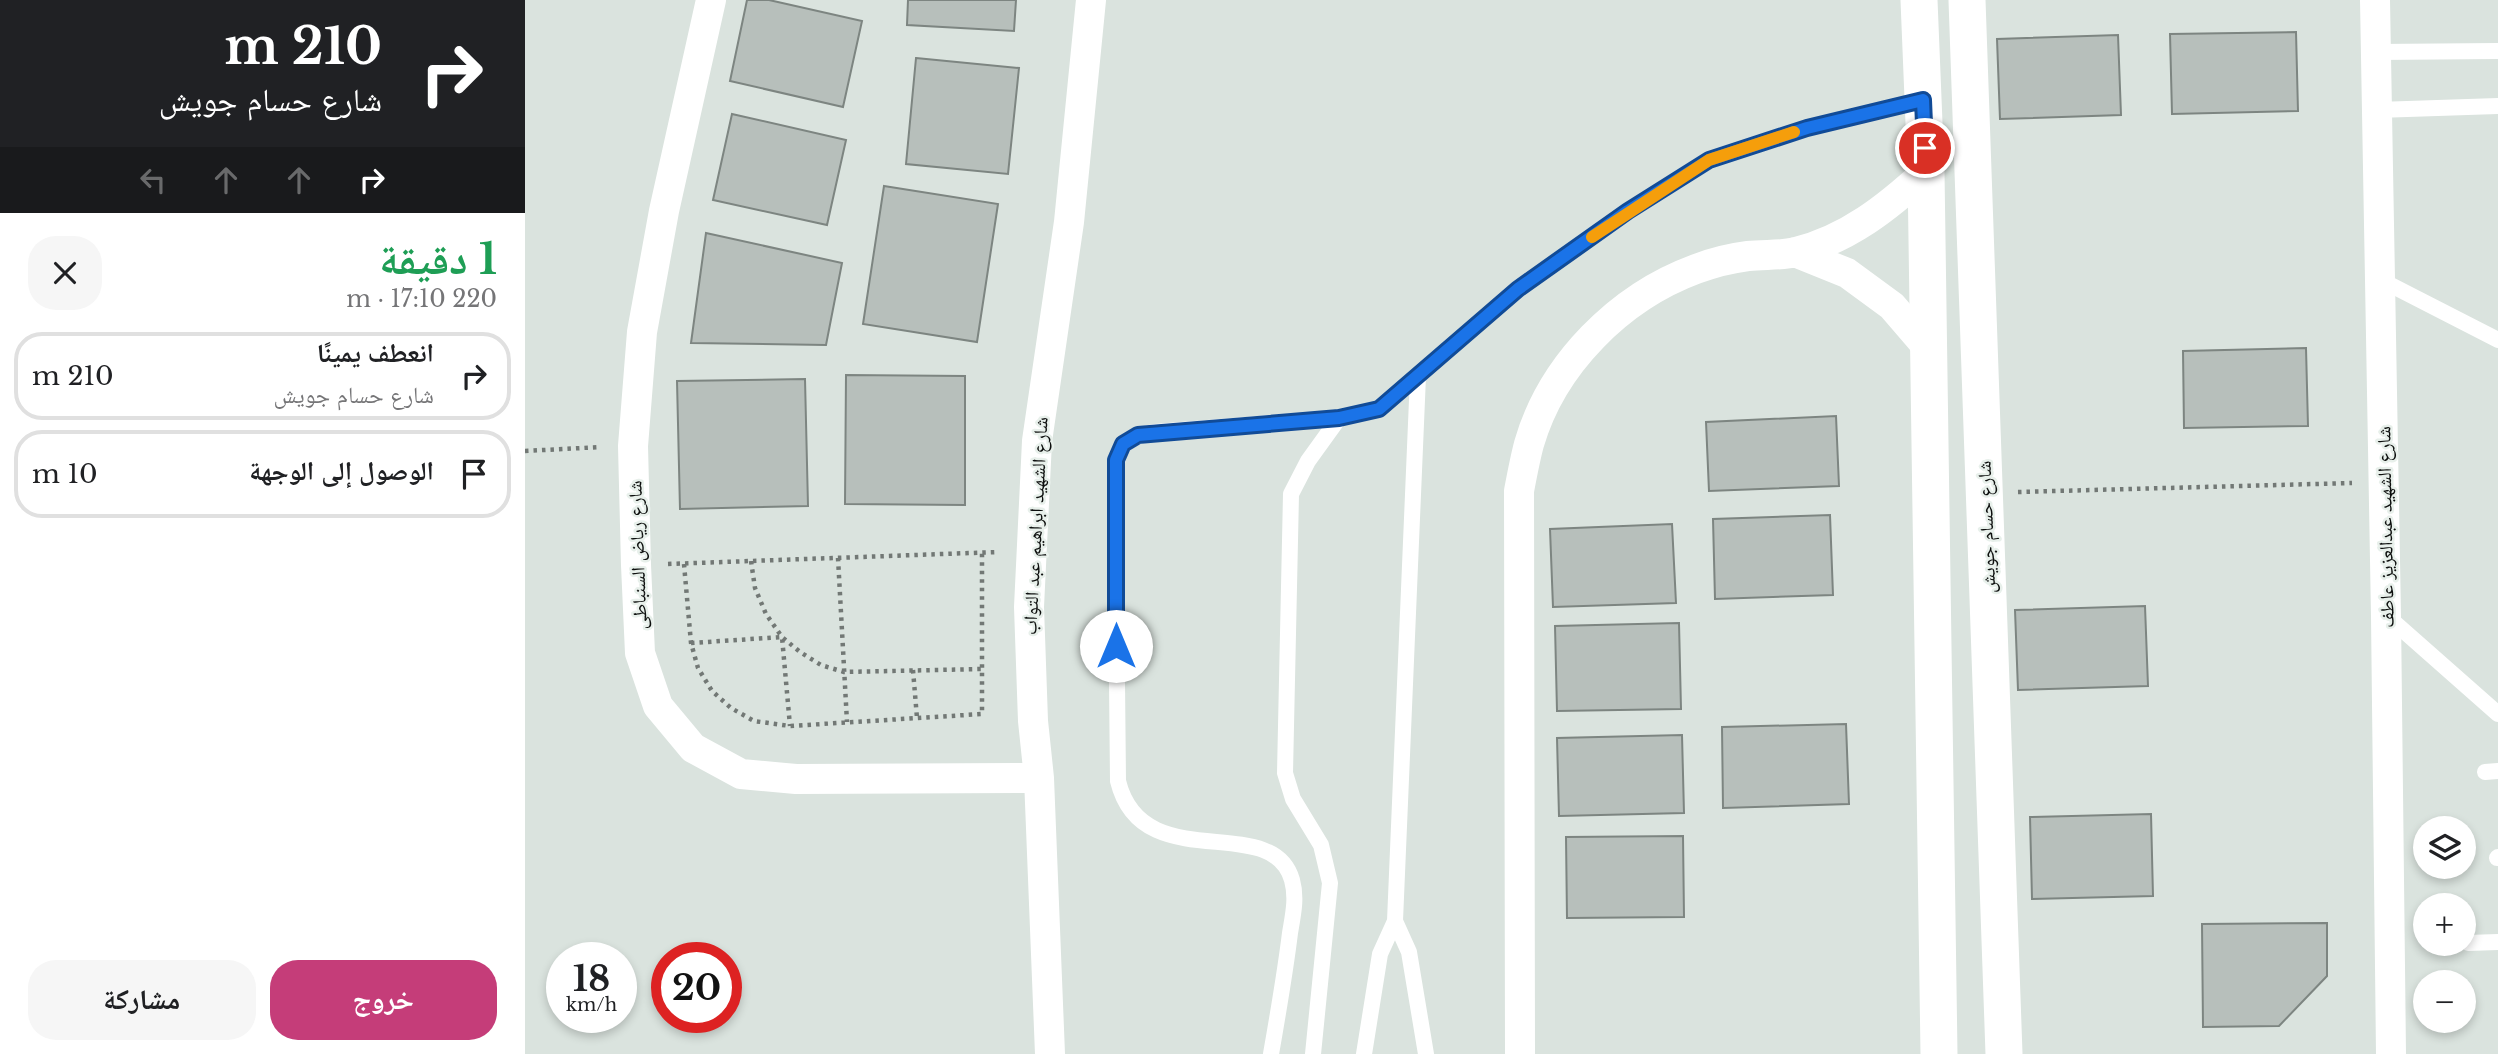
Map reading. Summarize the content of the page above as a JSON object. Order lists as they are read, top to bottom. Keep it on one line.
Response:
{"streets":{"street":["شارع الشهيد ابراهيم عبد التواب","شارع حسام جويش","شارع الشهيد عبدالعزيز عاطف","شارع رياض السنباطى"]},"crossings":[["شارع الشهيد ابراهيم عبد التواب","شارع رياض السنباطى"]],"page":{"turn":["210 m","شارع حسام جويش"],"heading":["1 دقيقة","220 m · 17:10"],"list":[{"name":"انعطف يمينًا","note":"شارع حسام جويش","value":"210 m"},{"name":"الوصول إلى الوجهة","value":"10 m"}],"map_buttons":["+","−"],"speed":"18 km/h","limit":"20","buttons":["خروج","مشاركة"]}}
